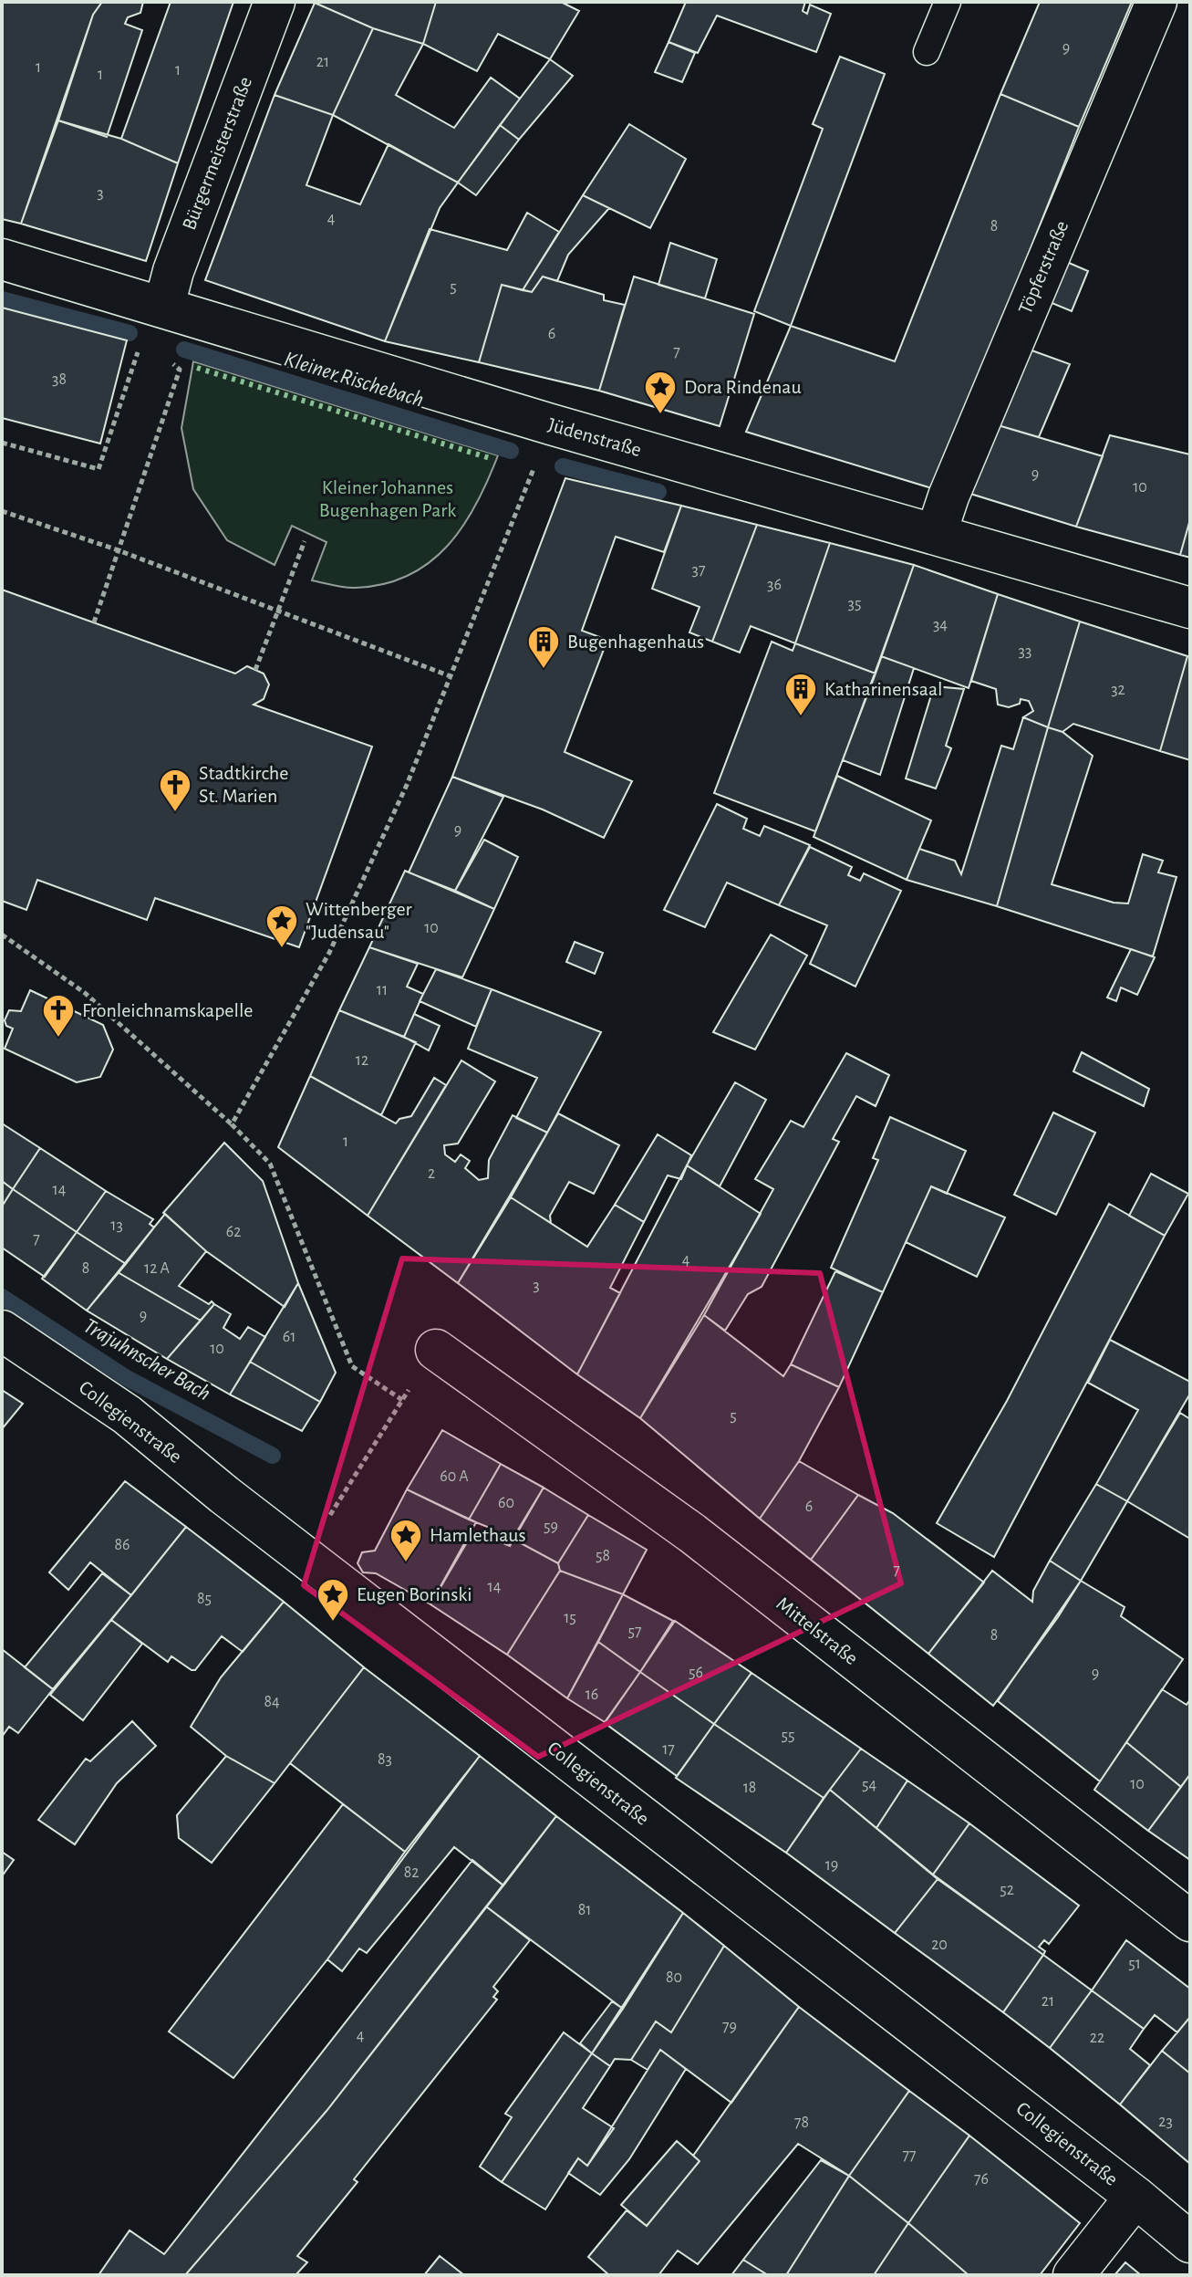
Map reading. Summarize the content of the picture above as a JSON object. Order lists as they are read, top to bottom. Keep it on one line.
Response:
{"streets":{"street":["Bürgermeisterstraße","Töpferstraße","Jüdenstraße","Collegienstraße","Mittelstraße"]},"crossings":[["Bürgermeisterstraße","Jüdenstraße"],["Töpferstraße","Jüdenstraße"]],"water":["Kleiner Rischebach","Trajuhnscher Bach"],"parks":["Kleiner Johannes Bugenhagen Park"],"places":{"place":["Dora Rindenau","Wittenberger \"Judensau\"","Hamlethaus","Eugen Borinski"],"building":["Bugenhagenhaus","Katharinensaal"],"church":["Stadtkirche St. Marien","Fronleichnamskapelle"]},"house_numbers":["9","21","1","1","1","3","4","8","5","6","7","38","9","10","37","36","35","34","33","32","9","10","11","12","1","2","14","13","62","7","4","8","12 A","3","9","61","10","5","60 A","60","6","59","86","58","7","14","85","15","57","8","56","9","16","84","55","17","83","10","54","18","19","82","52","81","20","51","80","21","79","4","22","23","78","77","76"]}
